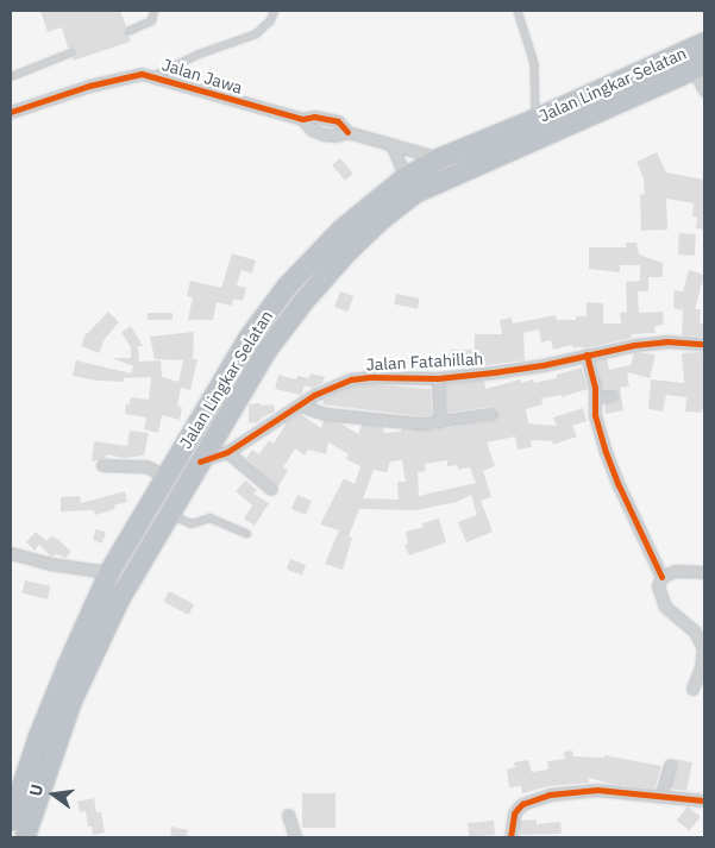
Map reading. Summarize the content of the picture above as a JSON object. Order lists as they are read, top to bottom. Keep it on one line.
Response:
{"streets":{"highway":["Jalan Lingkar Selatan"],"street":["Jalan Jawa","Jalan Fatahillah"]},"crossings":[["Jalan Jawa","Jalan Lingkar Selatan"],["Jalan Lingkar Selatan","Jalan Fatahillah"]],"north":"left"}
